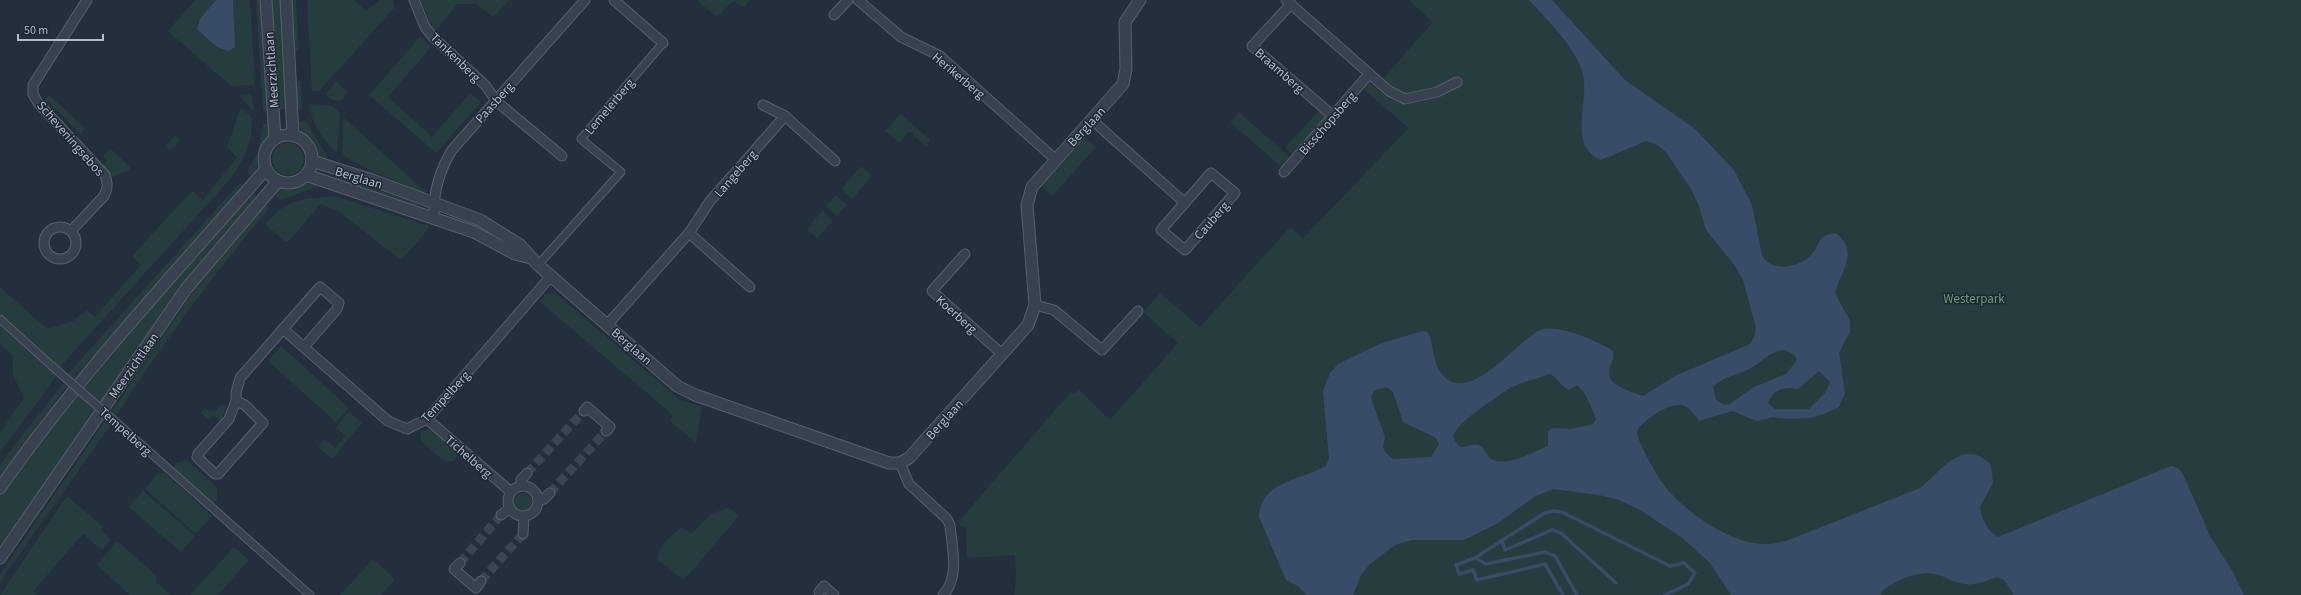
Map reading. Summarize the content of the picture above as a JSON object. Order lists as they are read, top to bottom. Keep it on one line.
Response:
{"streets":{"street":["Tankenberg","Meerzichtlaan","Braamberg","Herikerberg","Paasberg","Lemelerberg","Bisschopsberg","Berglaan","Scheveningsebos","Langeberg","Cauberg","Koerberg","Tempelberg","Tichelberg"]},"crossings":[["Tankenberg","Paasberg"],["Meerzichtlaan","Berglaan"],["Braamberg","Bisschopsberg"],["Herikerberg","Berglaan"],["Paasberg","Berglaan"],["Lemelerberg","Berglaan"],["Berglaan","Langeberg"],["Berglaan","Koerberg"],["Berglaan","Tempelberg"],["Tempelberg","Tichelberg"]],"parks":["Westerpark"],"scale_bar":"50 m"}
